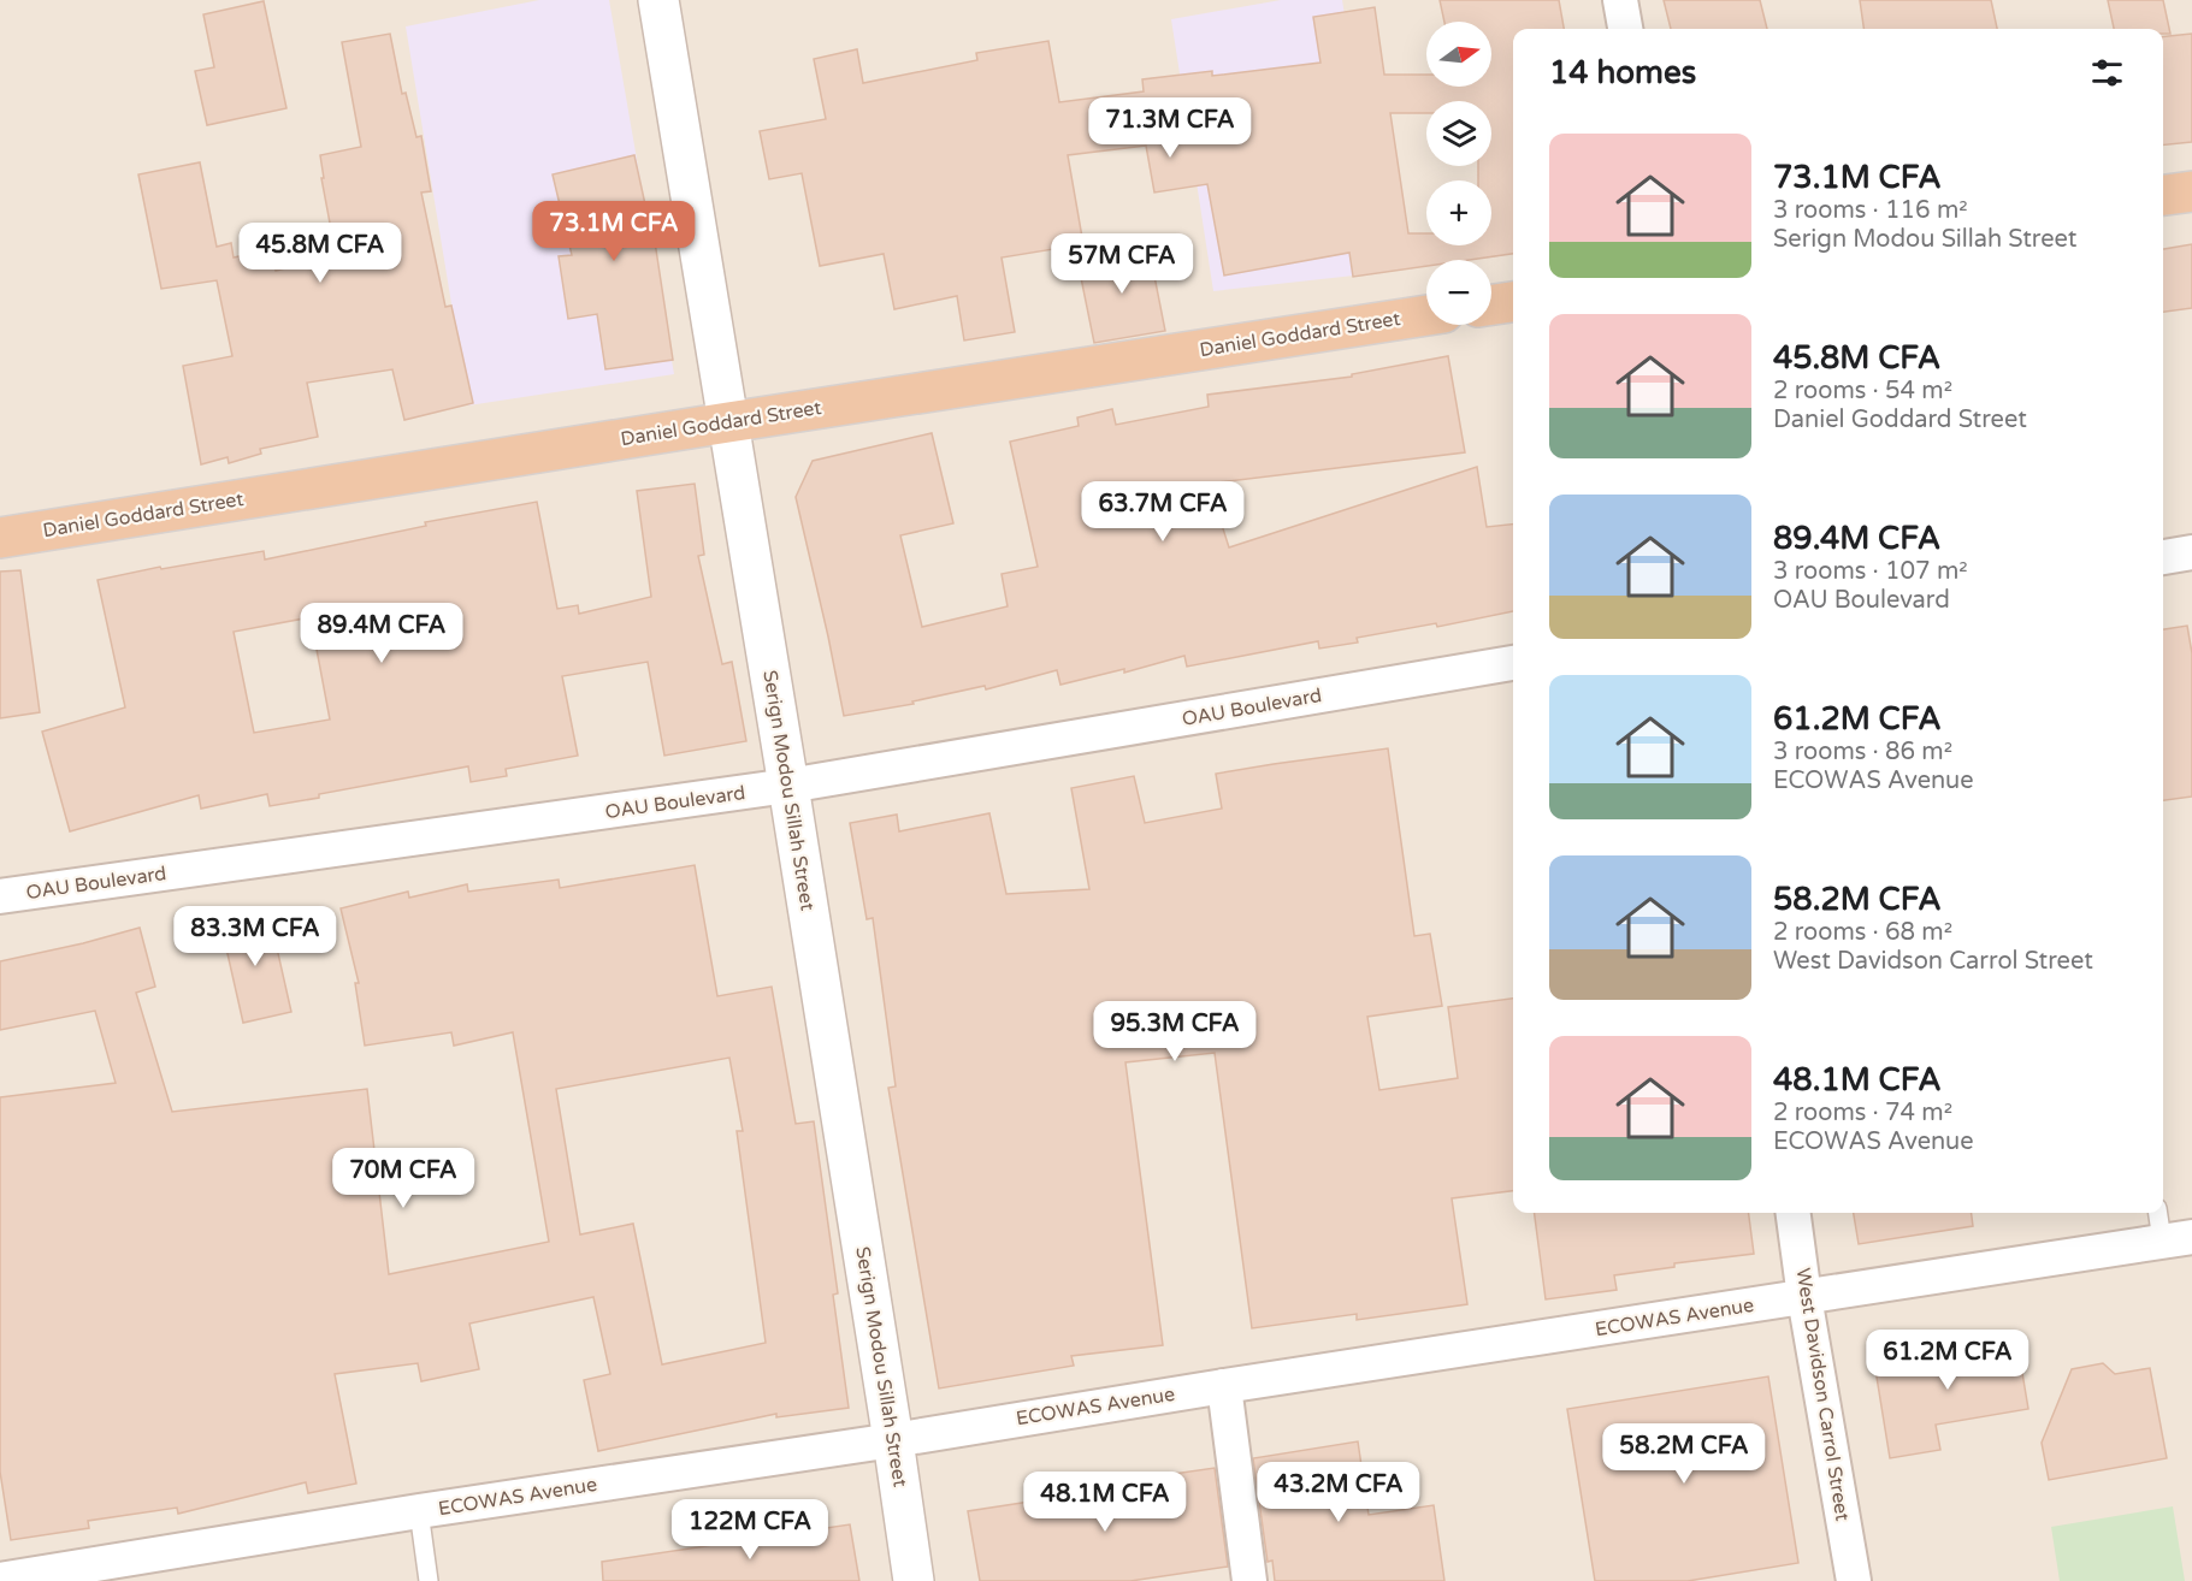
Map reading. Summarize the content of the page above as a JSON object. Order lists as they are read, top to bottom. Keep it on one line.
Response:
{"streets":{"highway":["Daniel Goddard Street"],"street":["OAU Boulevard","Serign Modou Sillah Street","ECOWAS Avenue","West Davidson Carrol Street"]},"crossings":[["Daniel Goddard Street","Serign Modou Sillah Street"],["OAU Boulevard","Serign Modou Sillah Street"],["Serign Modou Sillah Street","ECOWAS Avenue"],["ECOWAS Avenue","West Davidson Carrol Street"]],"north":"right","page":{"map_buttons":["+","−"],"heading":"14 homes","price":["71.3M CFA","73.1M CFA","45.8M CFA","57M CFA","63.7M CFA","89.4M CFA","83.3M CFA","95.3M CFA","70M CFA","61.2M CFA","58.2M CFA","43.2M CFA","48.1M CFA","122M CFA"],"list":[{"name":"73.1M CFA","note":"3 rooms · 116 m² · Serign Modou Sillah Street"},{"name":"45.8M CFA","note":"2 rooms · 54 m² · Daniel Goddard Street"},{"name":"89.4M CFA","note":"3 rooms · 107 m² · OAU Boulevard"},{"name":"61.2M CFA","note":"3 rooms · 86 m² · ECOWAS Avenue"},{"name":"58.2M CFA","note":"2 rooms · 68 m² · West Davidson Carrol Street"},{"name":"48.1M CFA","note":"2 rooms · 74 m² · ECOWAS Avenue"}]}}
